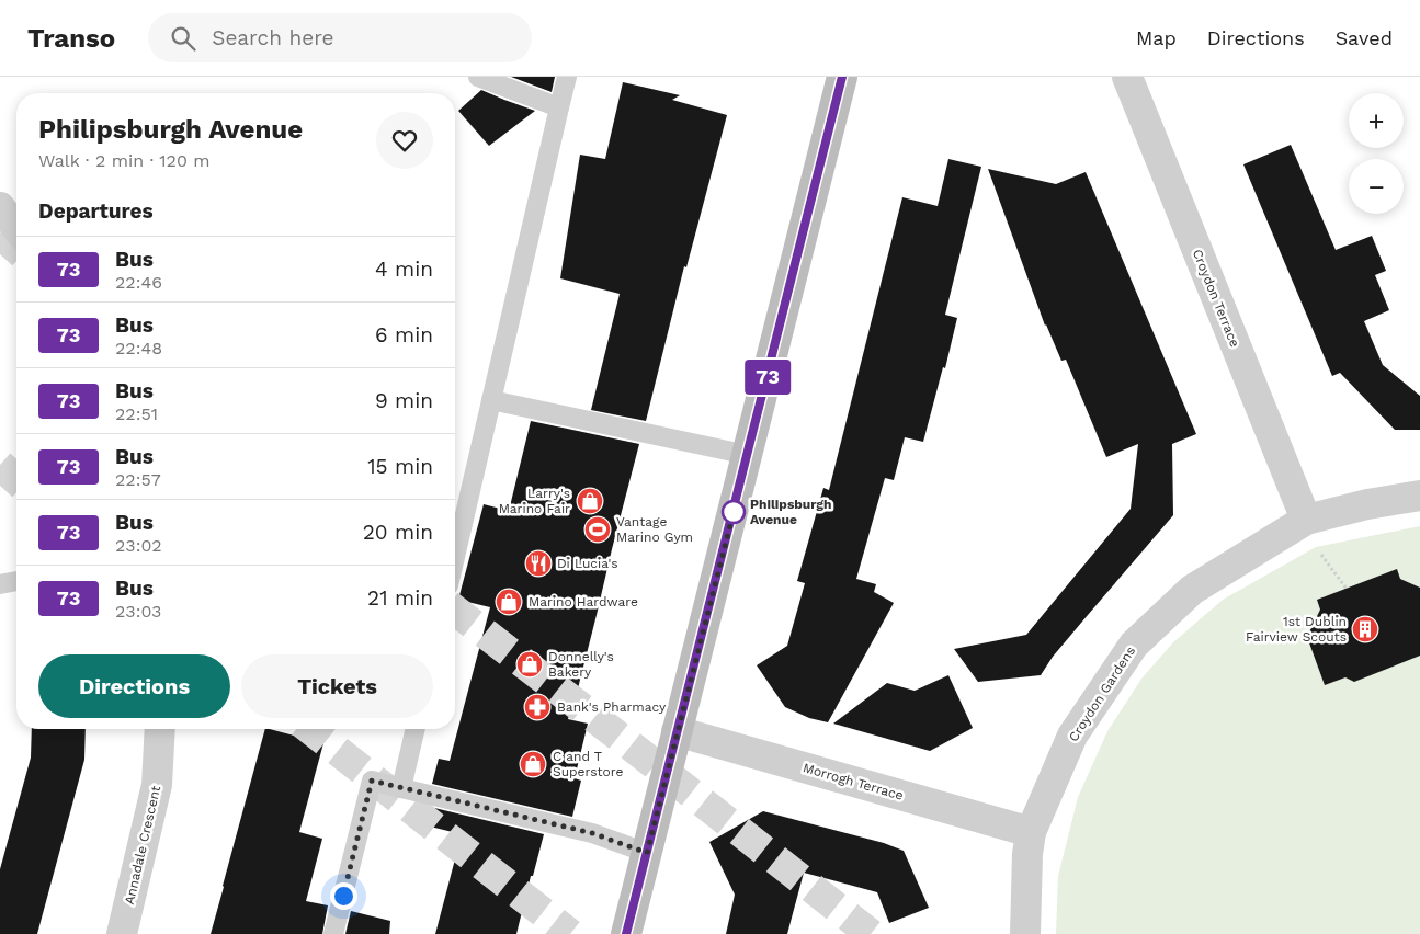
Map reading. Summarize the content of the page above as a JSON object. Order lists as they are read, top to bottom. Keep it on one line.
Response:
{"streets":{"street":["Croydon Terrace","Croydon Gardens","Morrogh Terrace","Annadale Crescent"]},"crossings":[["Croydon Terrace","Croydon Gardens"],["Croydon Gardens","Morrogh Terrace"]],"places":{"shop":["Larry's Marino Fair","Marino Hardware","Donnelly's Bakery","C and T Superstore"],"other":["Philipsburgh Avenue"],"sports":["Vantage Marino Gym"],"restaurant":["Di Lucia's"],"building":["1st Dublin Fairview Scouts"],"pharmacy":["Bank's Pharmacy"]},"lines":["bus line 73"],"page":{"header":"Transo","search":"Search here","nav":["Map","Directions","Saved"],"on_map":"73","map_buttons":["+","−"],"heading":[["Philipsburgh Avenue","Walk · 2 min · 120 m"],"Departures"],"list":[{"mark":"73","name":"Bus","note":"22:46","value":"4 min"},{"mark":"73","name":"Bus","note":"22:48","value":"6 min"},{"mark":"73","name":"Bus","note":"22:51","value":"9 min"},{"mark":"73","name":"Bus","note":"22:57","value":"15 min"},{"mark":"73","name":"Bus","note":"23:02","value":"20 min"},{"mark":"73","name":"Bus","note":"23:03","value":"21 min"}],"buttons":["Directions","Tickets"]}}
